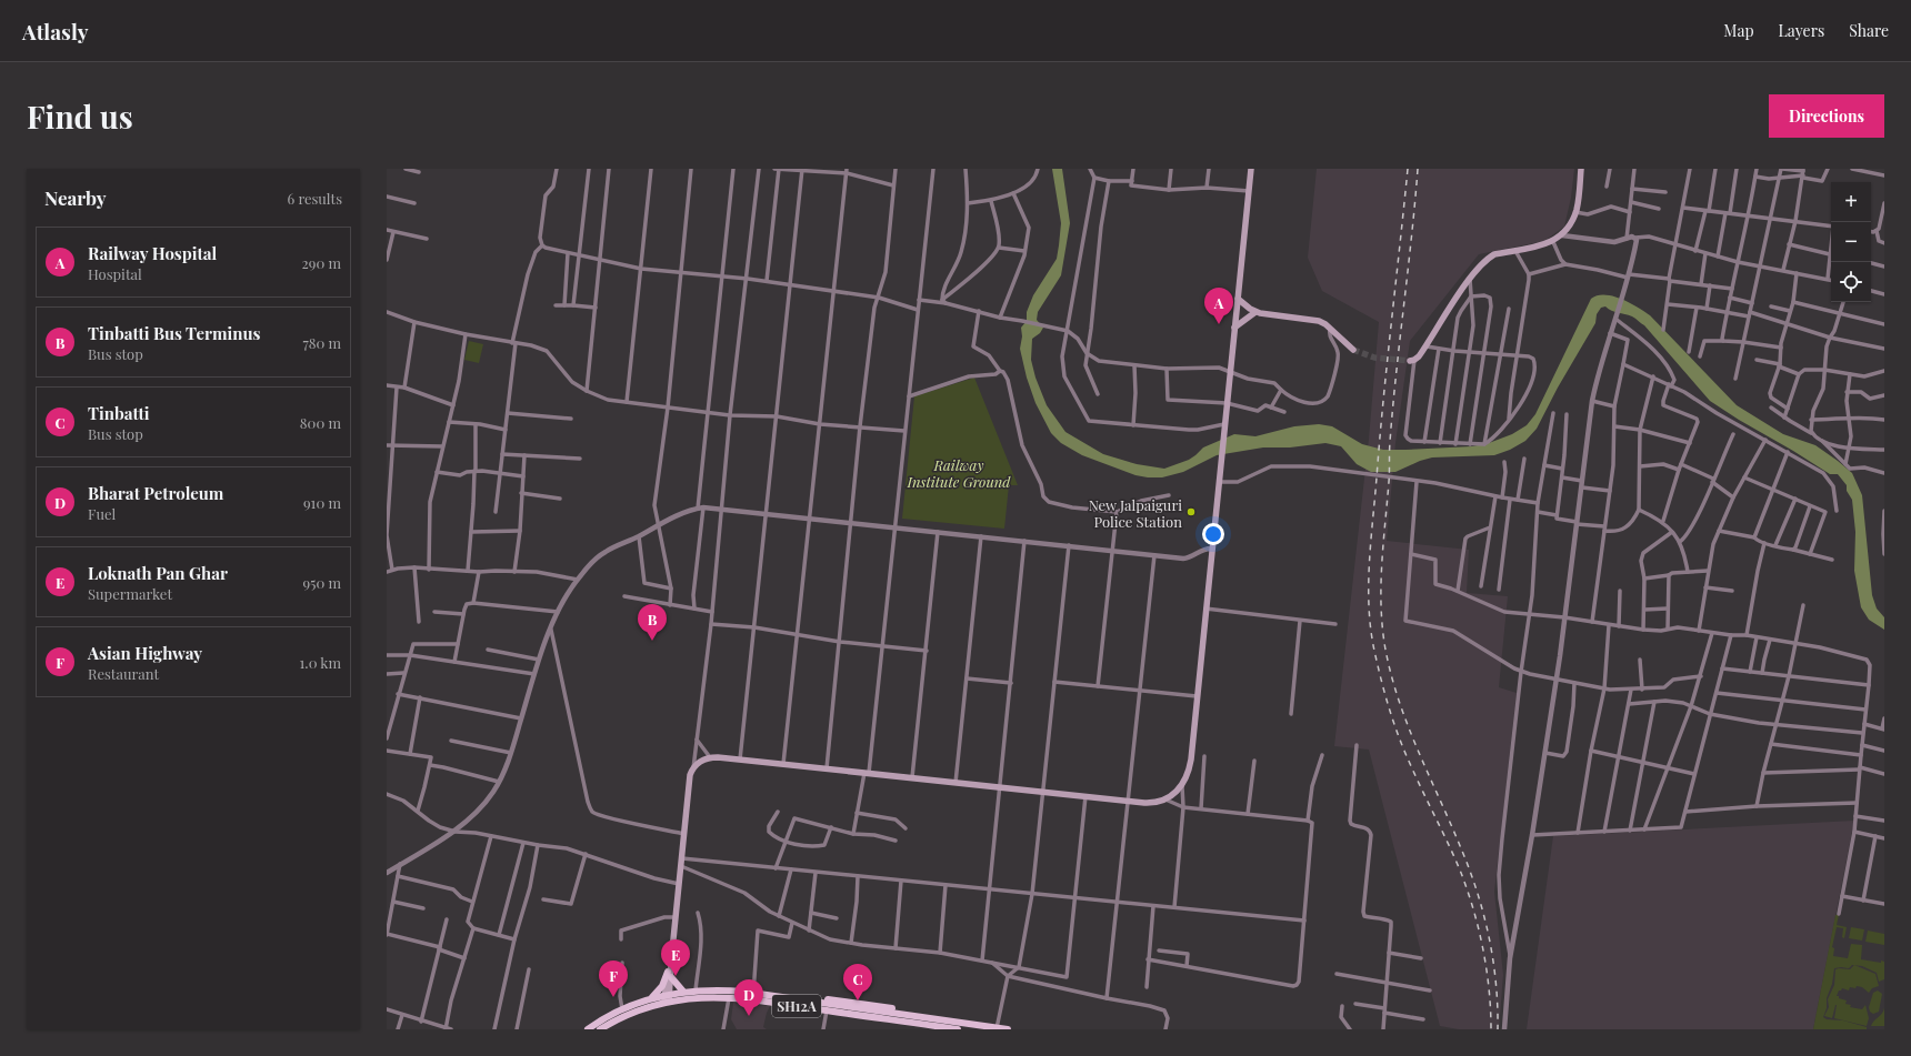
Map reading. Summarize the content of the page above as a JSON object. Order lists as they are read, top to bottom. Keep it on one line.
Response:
{"streets":{"main road":["SH12A"]},"parks":["Railway Institute Ground"],"places":["New Jalpaiguri Police Station"],"page":{"header":"Atlasly","nav":["Map","Layers","Share"],"buttons":"Directions","title":"Find us","heading":["Nearby","6 results"],"map_buttons":["+","−"],"list":[{"mark":"A","name":"Railway Hospital","note":"Hospital","value":"290 m"},{"mark":"B","name":"Tinbatti Bus Terminus","note":"Bus stop","value":"780 m"},{"mark":"C","name":"Tinbatti","note":"Bus stop","value":"800 m"},{"mark":"D","name":"Bharat Petroleum","note":"Fuel","value":"910 m"},{"mark":"E","name":"Loknath Pan Ghar","note":"Supermarket","value":"950 m"},{"mark":"F","name":"Asian Highway","note":"Restaurant","value":"1.0 km"}],"pins":["A","B","E","F","C","D"]}}
